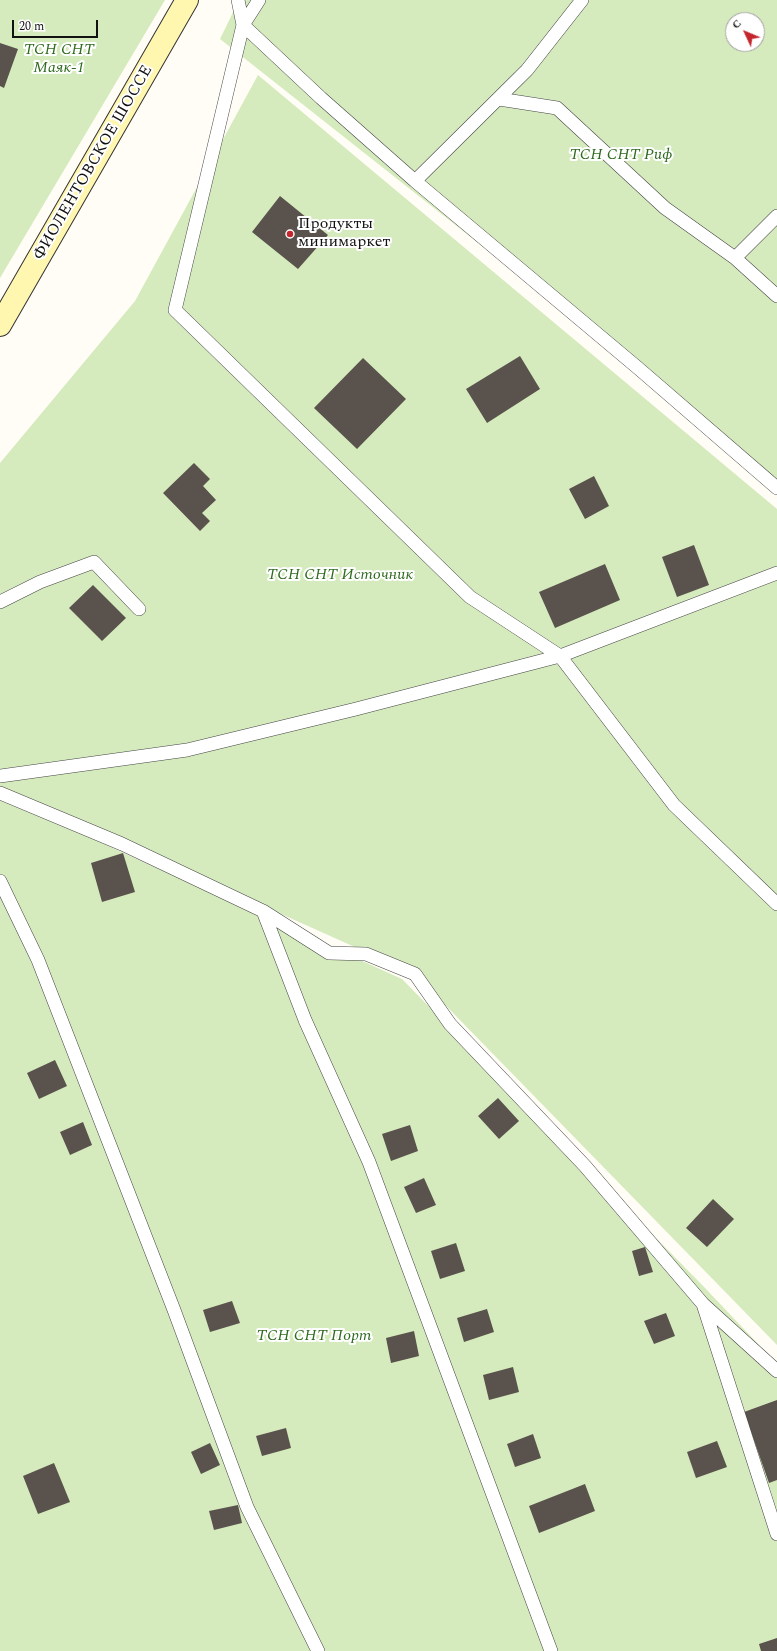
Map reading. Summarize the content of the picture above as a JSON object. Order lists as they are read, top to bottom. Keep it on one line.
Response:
{"streets":{"main road":["ФИОЛЕНТОВСКОЕ ШОССЕ"]},"parks":["ТСН СНТ Маяк-1","ТСН СНТ Риф","ТСН СНТ Источник","ТСН СНТ Порт"],"places":["Продукты минимаркет"],"scale_bar":"20 m","north":"top left"}
